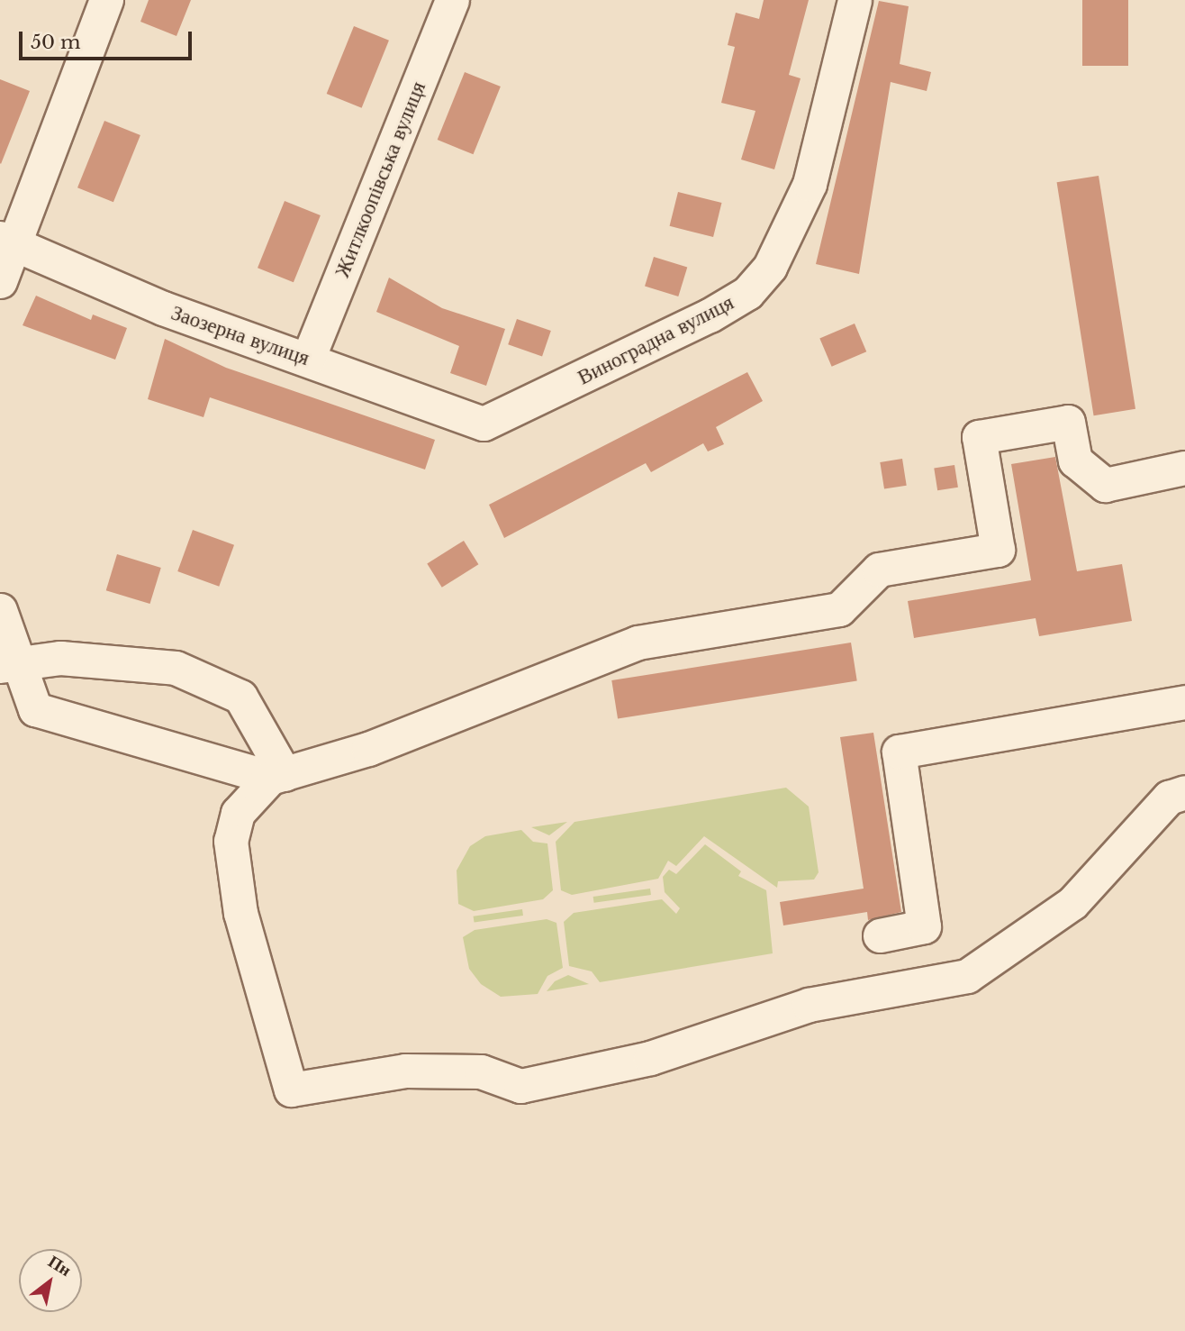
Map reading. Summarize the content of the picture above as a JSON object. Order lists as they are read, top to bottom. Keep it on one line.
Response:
{"streets":{"street":["Житлкоопівська вулиця","Заозерна вулиця","Виноградна вулиця"]},"crossings":[["Житлкоопівська вулиця","Заозерна вулиця"],["Заозерна вулиця","Виноградна вулиця"]],"scale_bar":"50 m","north":"top right"}
